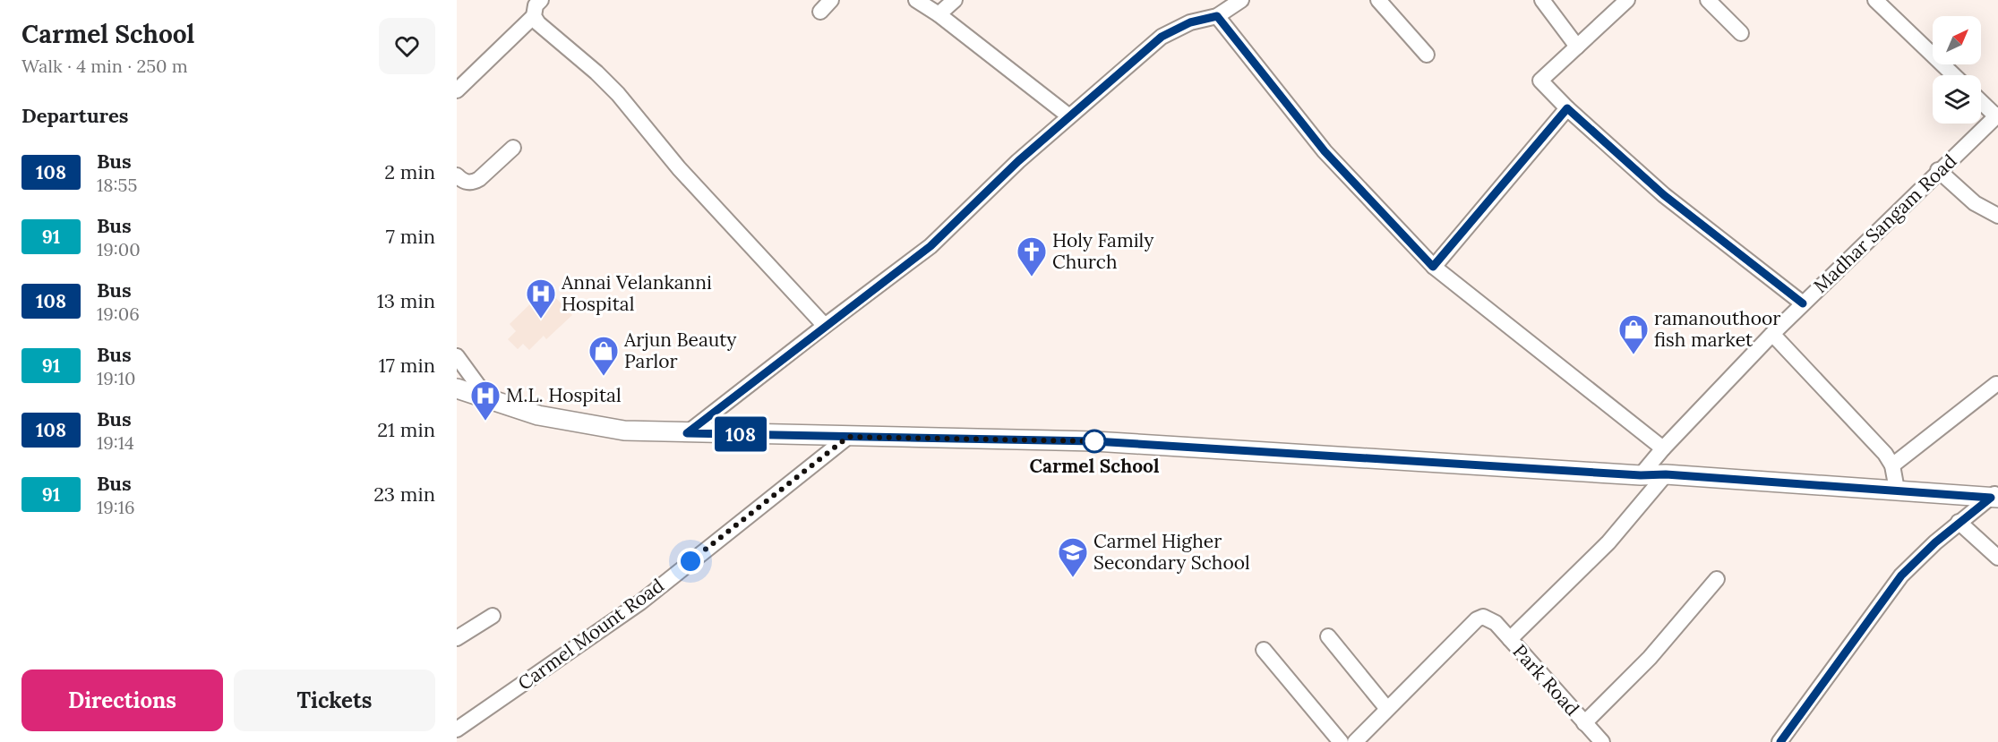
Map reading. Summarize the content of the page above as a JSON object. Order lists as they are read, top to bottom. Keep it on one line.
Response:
{"streets":{"street":["Madhar Sangam Road","Carmel Mount Road","Park Road"]},"places":{"church":["Holy Family Church"],"hospital":["Annai Velankanni Hospital","M.L. Hospital"],"shop":["ramanouthoor fish market","Arjun Beauty Parlor"],"other":["Carmel School"],"school or university":["Carmel Higher Secondary School"]},"lines":["bus line 108"],"north":"top right","page":{"heading":[["Carmel School","Walk · 4 min · 250 m"],"Departures"],"on_map":"108","list":[{"mark":"108","name":"Bus","note":"18:55","value":"2 min"},{"mark":"91","name":"Bus","note":"19:00","value":"7 min"},{"mark":"108","name":"Bus","note":"19:06","value":"13 min"},{"mark":"91","name":"Bus","note":"19:10","value":"17 min"},{"mark":"108","name":"Bus","note":"19:14","value":"21 min"},{"mark":"91","name":"Bus","note":"19:16","value":"23 min"}],"buttons":["Directions","Tickets"]}}
